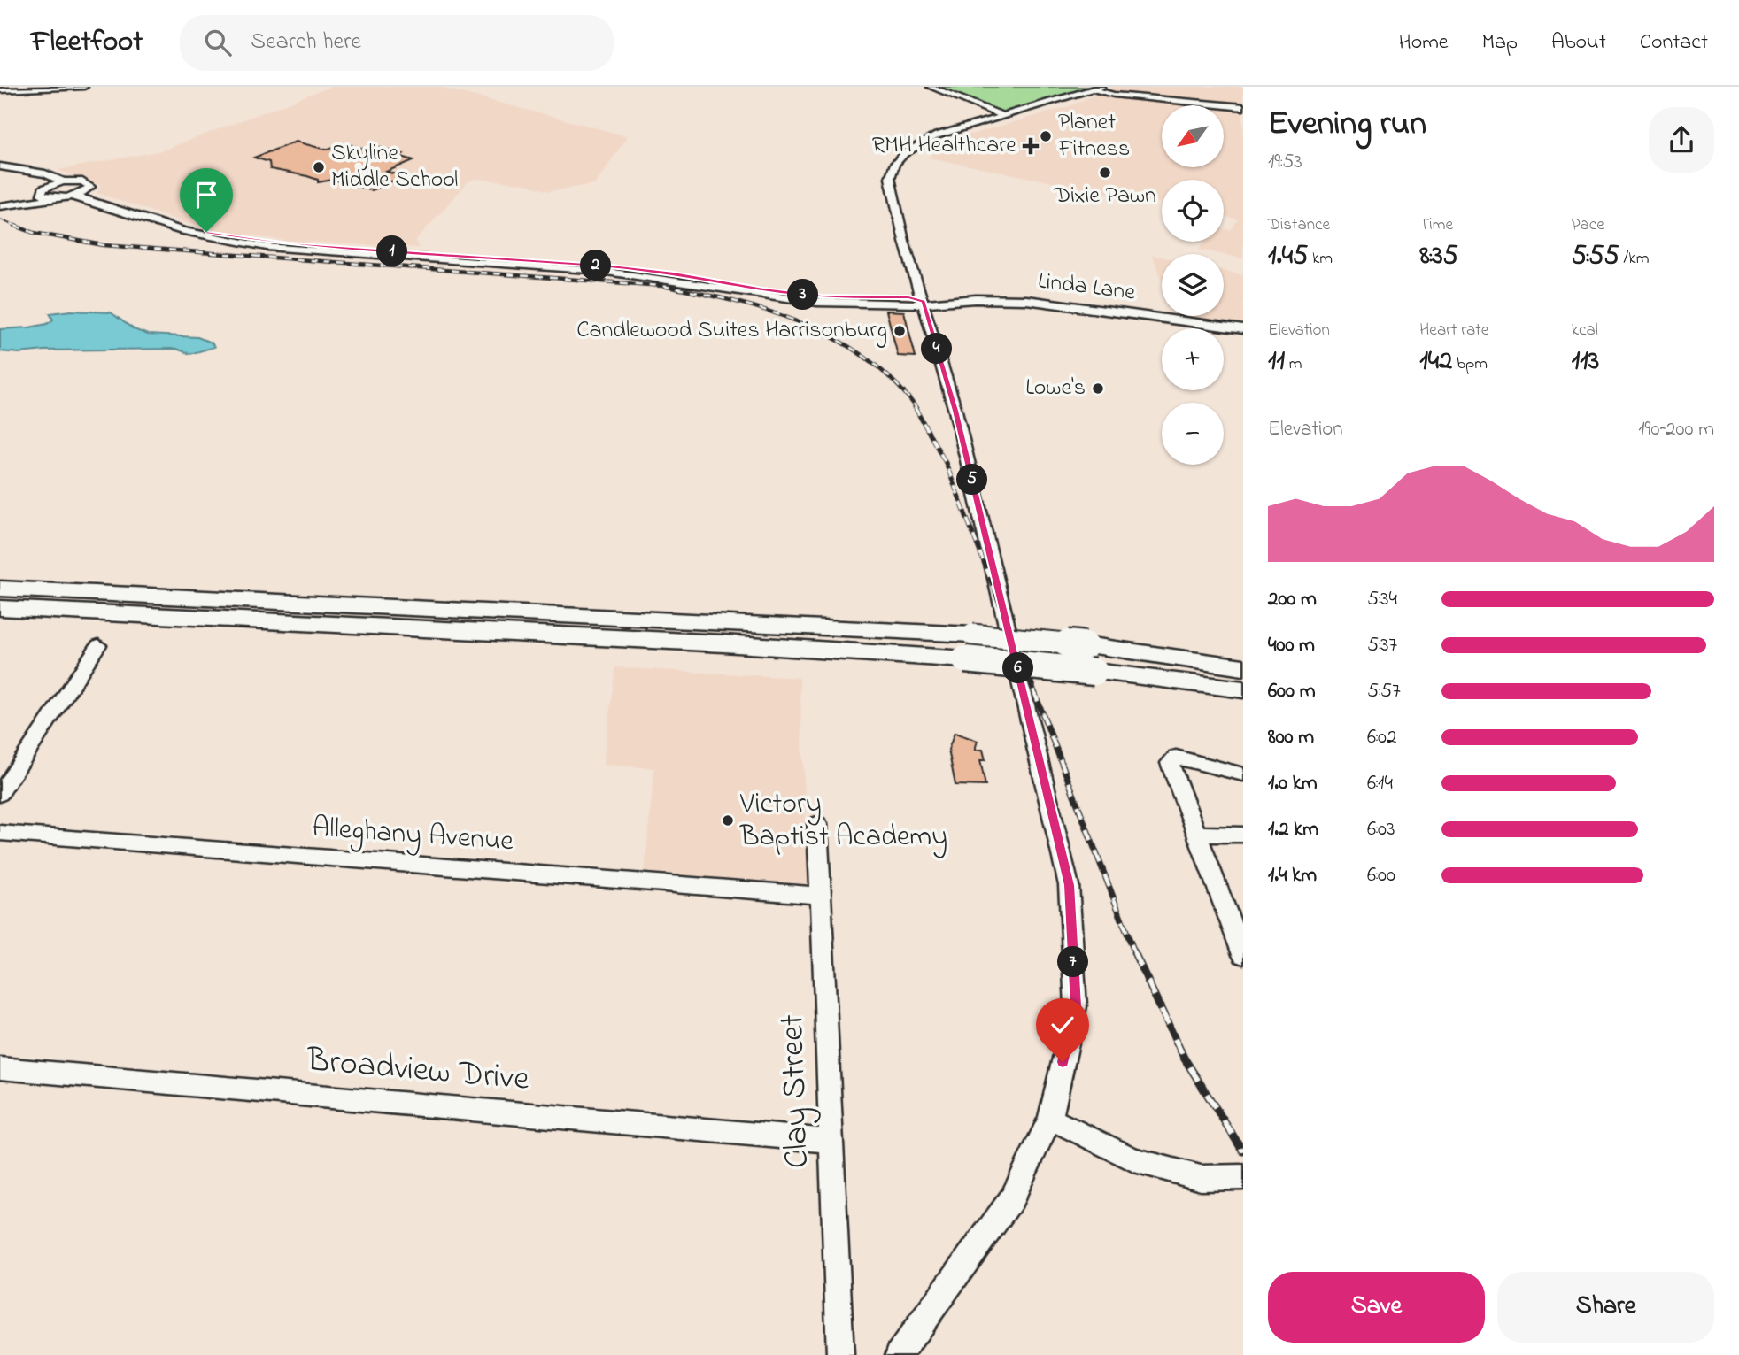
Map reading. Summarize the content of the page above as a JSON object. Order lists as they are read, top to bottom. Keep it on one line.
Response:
{"streets":{"street":["Linda Lane","Alleghany Avenue","Broadview Drive","Clay Street"]},"crossings":[["Alleghany Avenue","Clay Street"],["Broadview Drive","Clay Street"]],"places":{"other":["Planet Fitness","Skyline Middle School","Dixie Pawn","Candlewood Suites Harrisonburg","Lowe's","Victory Baptist Academy"],"health":["RMH Healthcare"]},"north":"bottom left","page":{"header":"Fleetfoot","search":"Search here","nav":["Home","Map","About","Contact"],"heading":["Evening run","19:53"],"map_buttons":["+","−"],"stats":[["Distance","1.45 km"],["Time","8:35"],["Pace","5:55 /km"],["Elevation","11 m"],["Heart rate","142 bpm"],["kcal","113"]],"pins":["1","2","3","4","5","6","7"],"chart":["Elevation","190–200 m"],"list":[{"name":"200 m","note":"5:34"},{"name":"400 m","note":"5:37"},{"name":"600 m","note":"5:57"},{"name":"800 m","note":"6:02"},{"name":"1.0 km","note":"6:14"},{"name":"1.2 km","note":"6:03"},{"name":"1.4 km","note":"6:00"}],"buttons":["Save","Share"]}}
